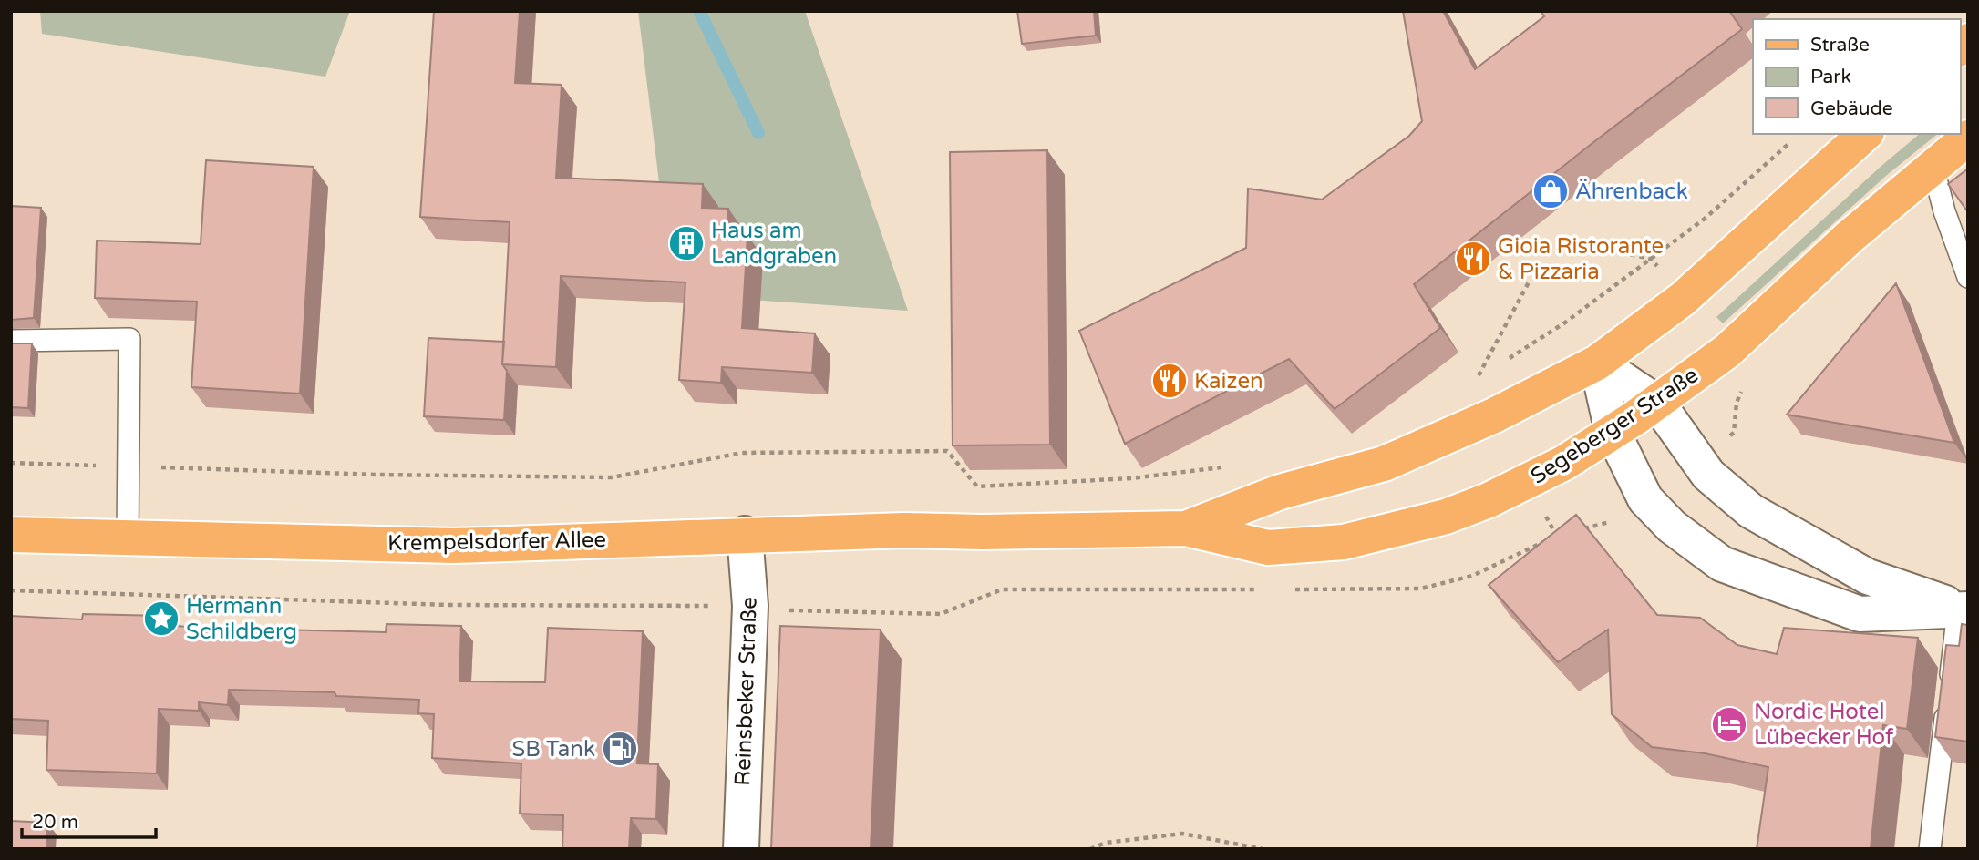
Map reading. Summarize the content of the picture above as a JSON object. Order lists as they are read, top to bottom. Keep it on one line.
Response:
{"streets":{"main road":["Segeberger Straße","Krempelsdorfer Allee","Reinsbeker Straße"]},"crossings":[["Segeberger Straße","Krempelsdorfer Allee"],["Krempelsdorfer Allee","Reinsbeker Straße"]],"places":{"shop":["Ährenback"],"building":["Haus am Landgraben"],"restaurant":["Gioia Ristorante & Pizzaria","Kaizen"],"place":["Hermann Schildberg"],"hotel":["Nordic Hotel Lübecker Hof"],"fuel station":["SB Tank"]},"legend":["Straße","Park","Gebäude"],"scale_bar":"20 m"}
